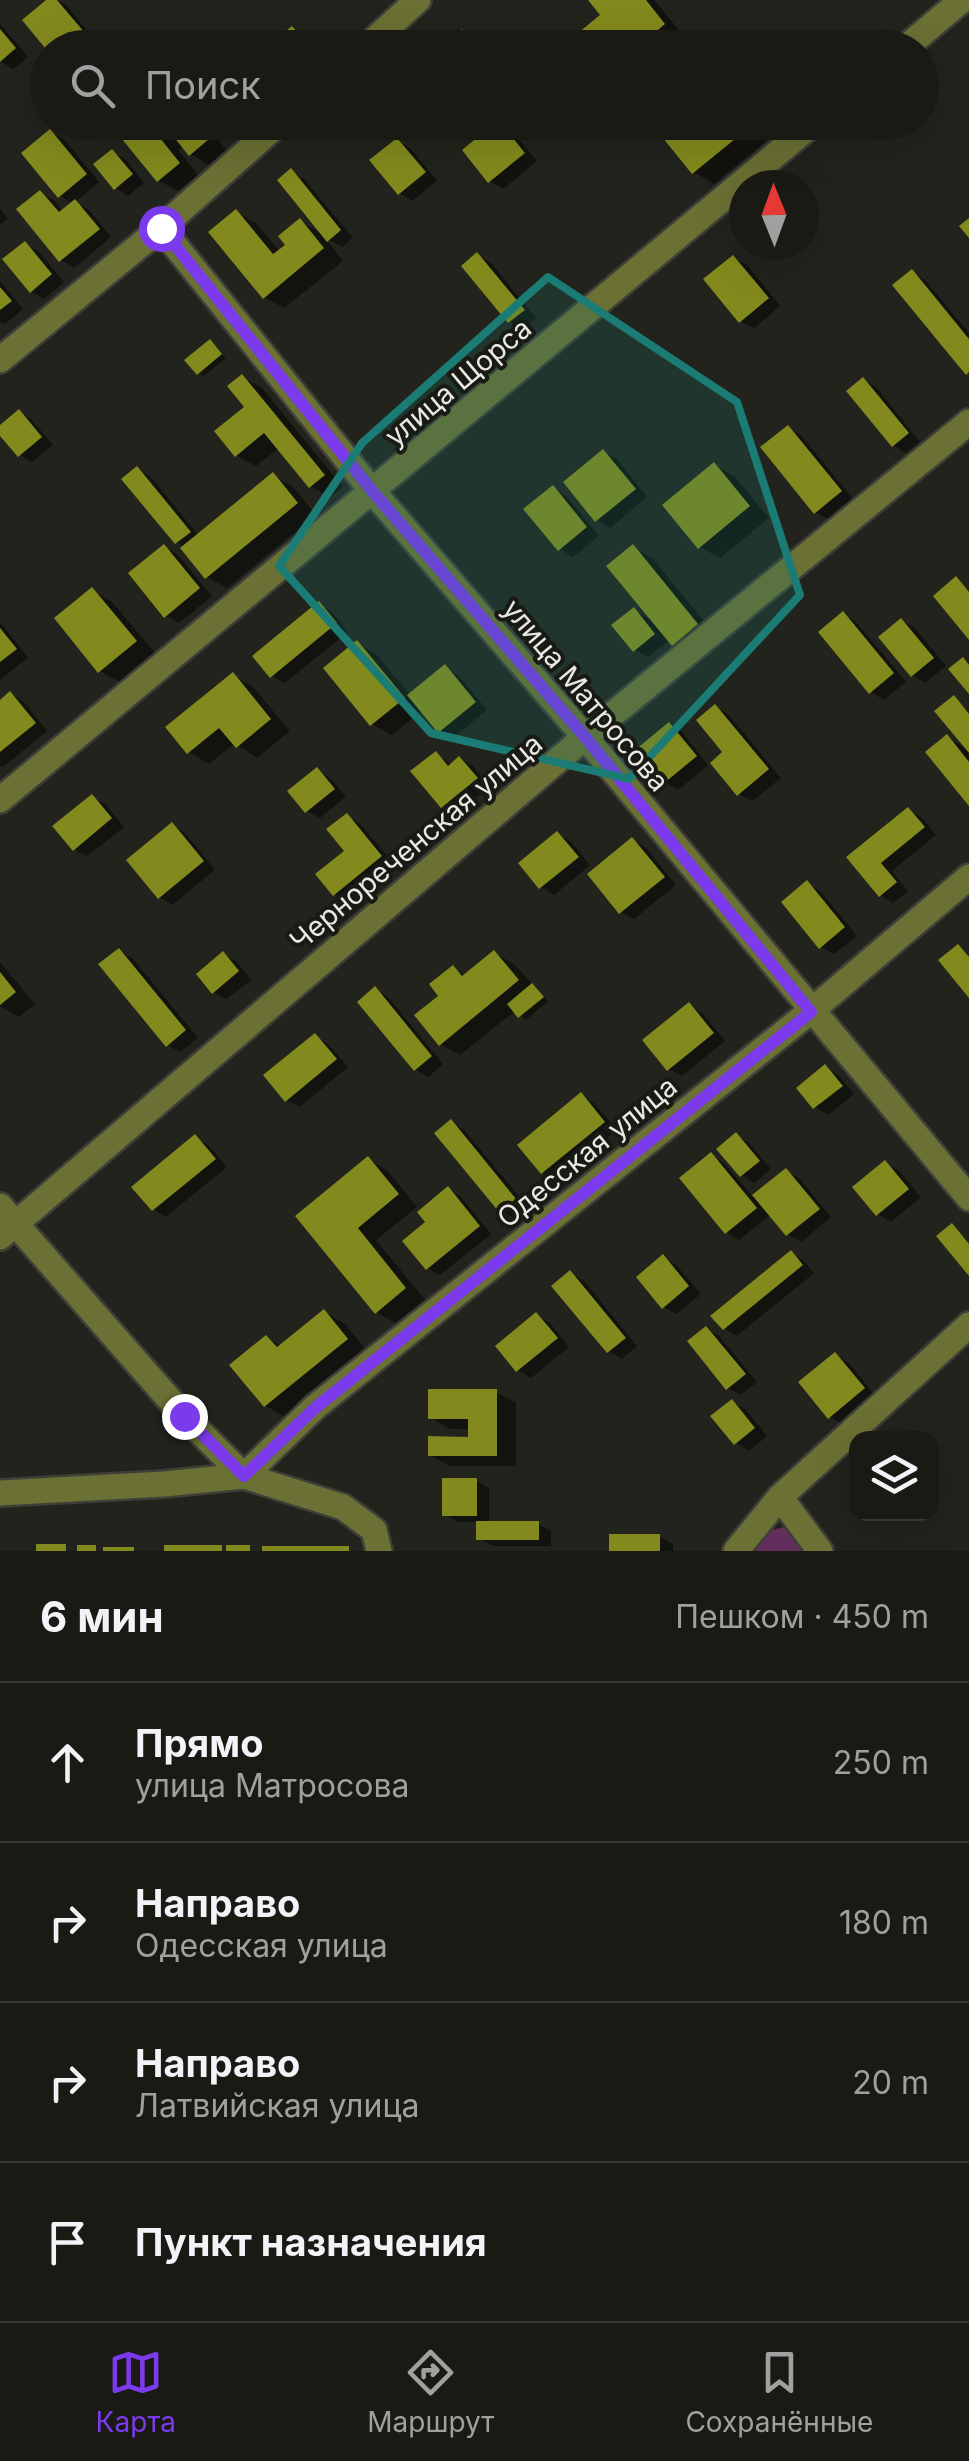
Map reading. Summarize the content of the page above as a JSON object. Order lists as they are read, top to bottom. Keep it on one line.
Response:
{"streets":{"street":["улица Щорса","улица Матросова","Чернореченская улица","Одесская улица"]},"crossings":[["улица Щорса","улица Матросова"],["улица Матросова","Чернореченская улица"],["улица Матросова","Одесская улица"]],"north":"top","page":{"search":"Поиск","heading":["6 мин","Пешком · 450 m"],"list":[["Прямо","улица Матросова","250 m"],["Направо","Одесская улица","180 m"],["Направо","Латвийская улица","20 m"],"Пункт назначения"],"nav":["Карта","Маршрут","Сохранённые"]}}
